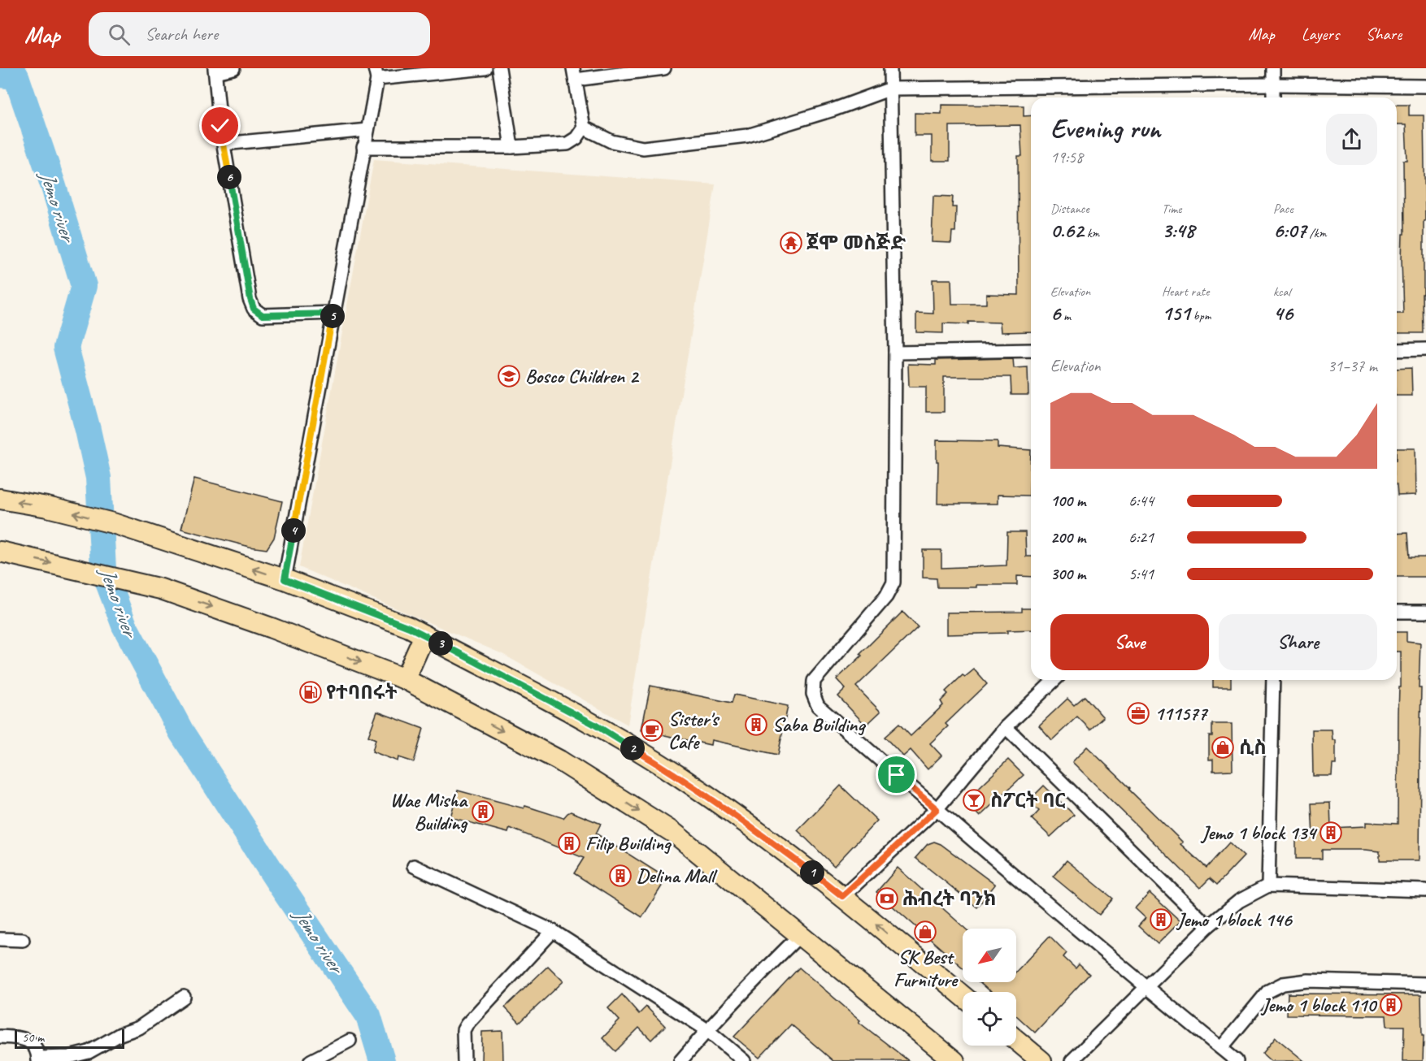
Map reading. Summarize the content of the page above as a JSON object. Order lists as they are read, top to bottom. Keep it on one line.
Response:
{"water":["Jemo river"],"places":{"temple":["ጀሞ መስጅድ"],"school or university":["Bosco Children 2"],"fuel station":["የተባበሩት"],"office":["111577"],"building":["Saba Building","Wae Misha Building","Jemo 1 block 134","Filip Building","Delina Mall","Jemo 1 block 146","Jemo 1 block 110"],"cafe":["Sister's Cafe"],"shop":["ሲስ","SK Best Furniture"],"bar":["ስፖርት ባር"],"bank":["ሕብረት ባንክ"]},"scale_bar":"50 m","north":"bottom left","page":{"header":"Map","search":"Search here","nav":["Map","Layers","Share"],"heading":["Evening run","19:58"],"pins":["6","5","4","3","2","1"],"stats":[["Distance","0.62 km"],["Time","3:48"],["Pace","6:07 /km"],["Elevation","6 m"],["Heart rate","151 bpm"],["kcal","46"]],"chart":["Elevation","31–37 m"],"list":[{"name":"100 m","note":"6:44"},{"name":"200 m","note":"6:21"},{"name":"300 m","note":"5:41"}],"buttons":["Save","Share"],"scale":"50 m"}}
